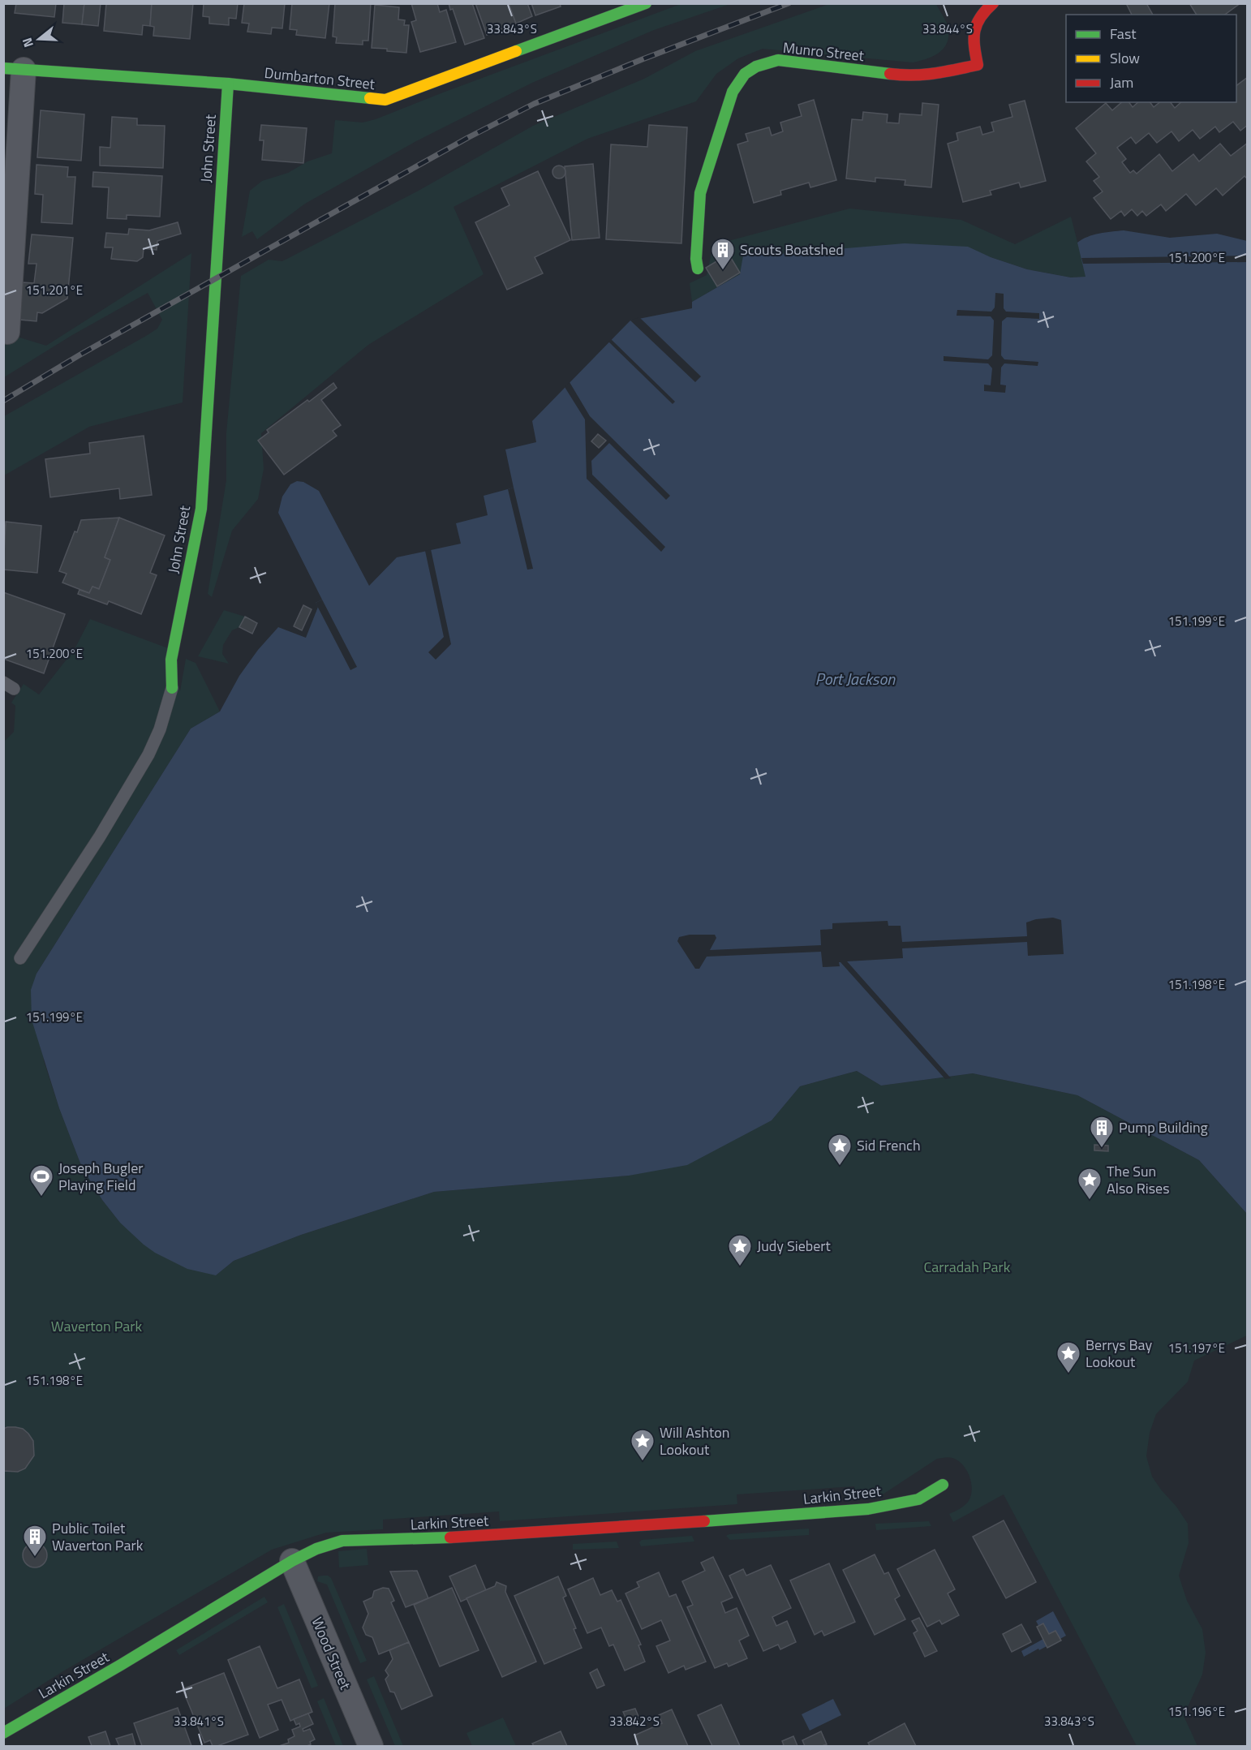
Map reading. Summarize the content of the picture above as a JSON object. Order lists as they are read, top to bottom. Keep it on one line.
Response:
{"streets":{"street":["Munro Street","Dumbarton Street","John Street","Larkin Street","Wood Street"]},"crossings":[["Dumbarton Street","John Street"],["Larkin Street","Wood Street"]],"water":["Port Jackson"],"parks":["Carradah Park","Waverton Park"],"places":{"building":["Scouts Boatshed","Pump Building","Public Toilet Waverton Park"],"place":["Sid French","The Sun Also Rises","Judy Siebert","Berrys Bay Lookout","Will Ashton Lookout"],"sports":["Joseph Bugler Playing Field"]},"legend":["Fast","Slow","Jam"],"north":"left","coordinates":["33.843°S","33.844°S","151.200°E","151.201°E","151.199°E","151.198°E","151.197°E","151.196°E","33.841°S","33.842°S"]}
